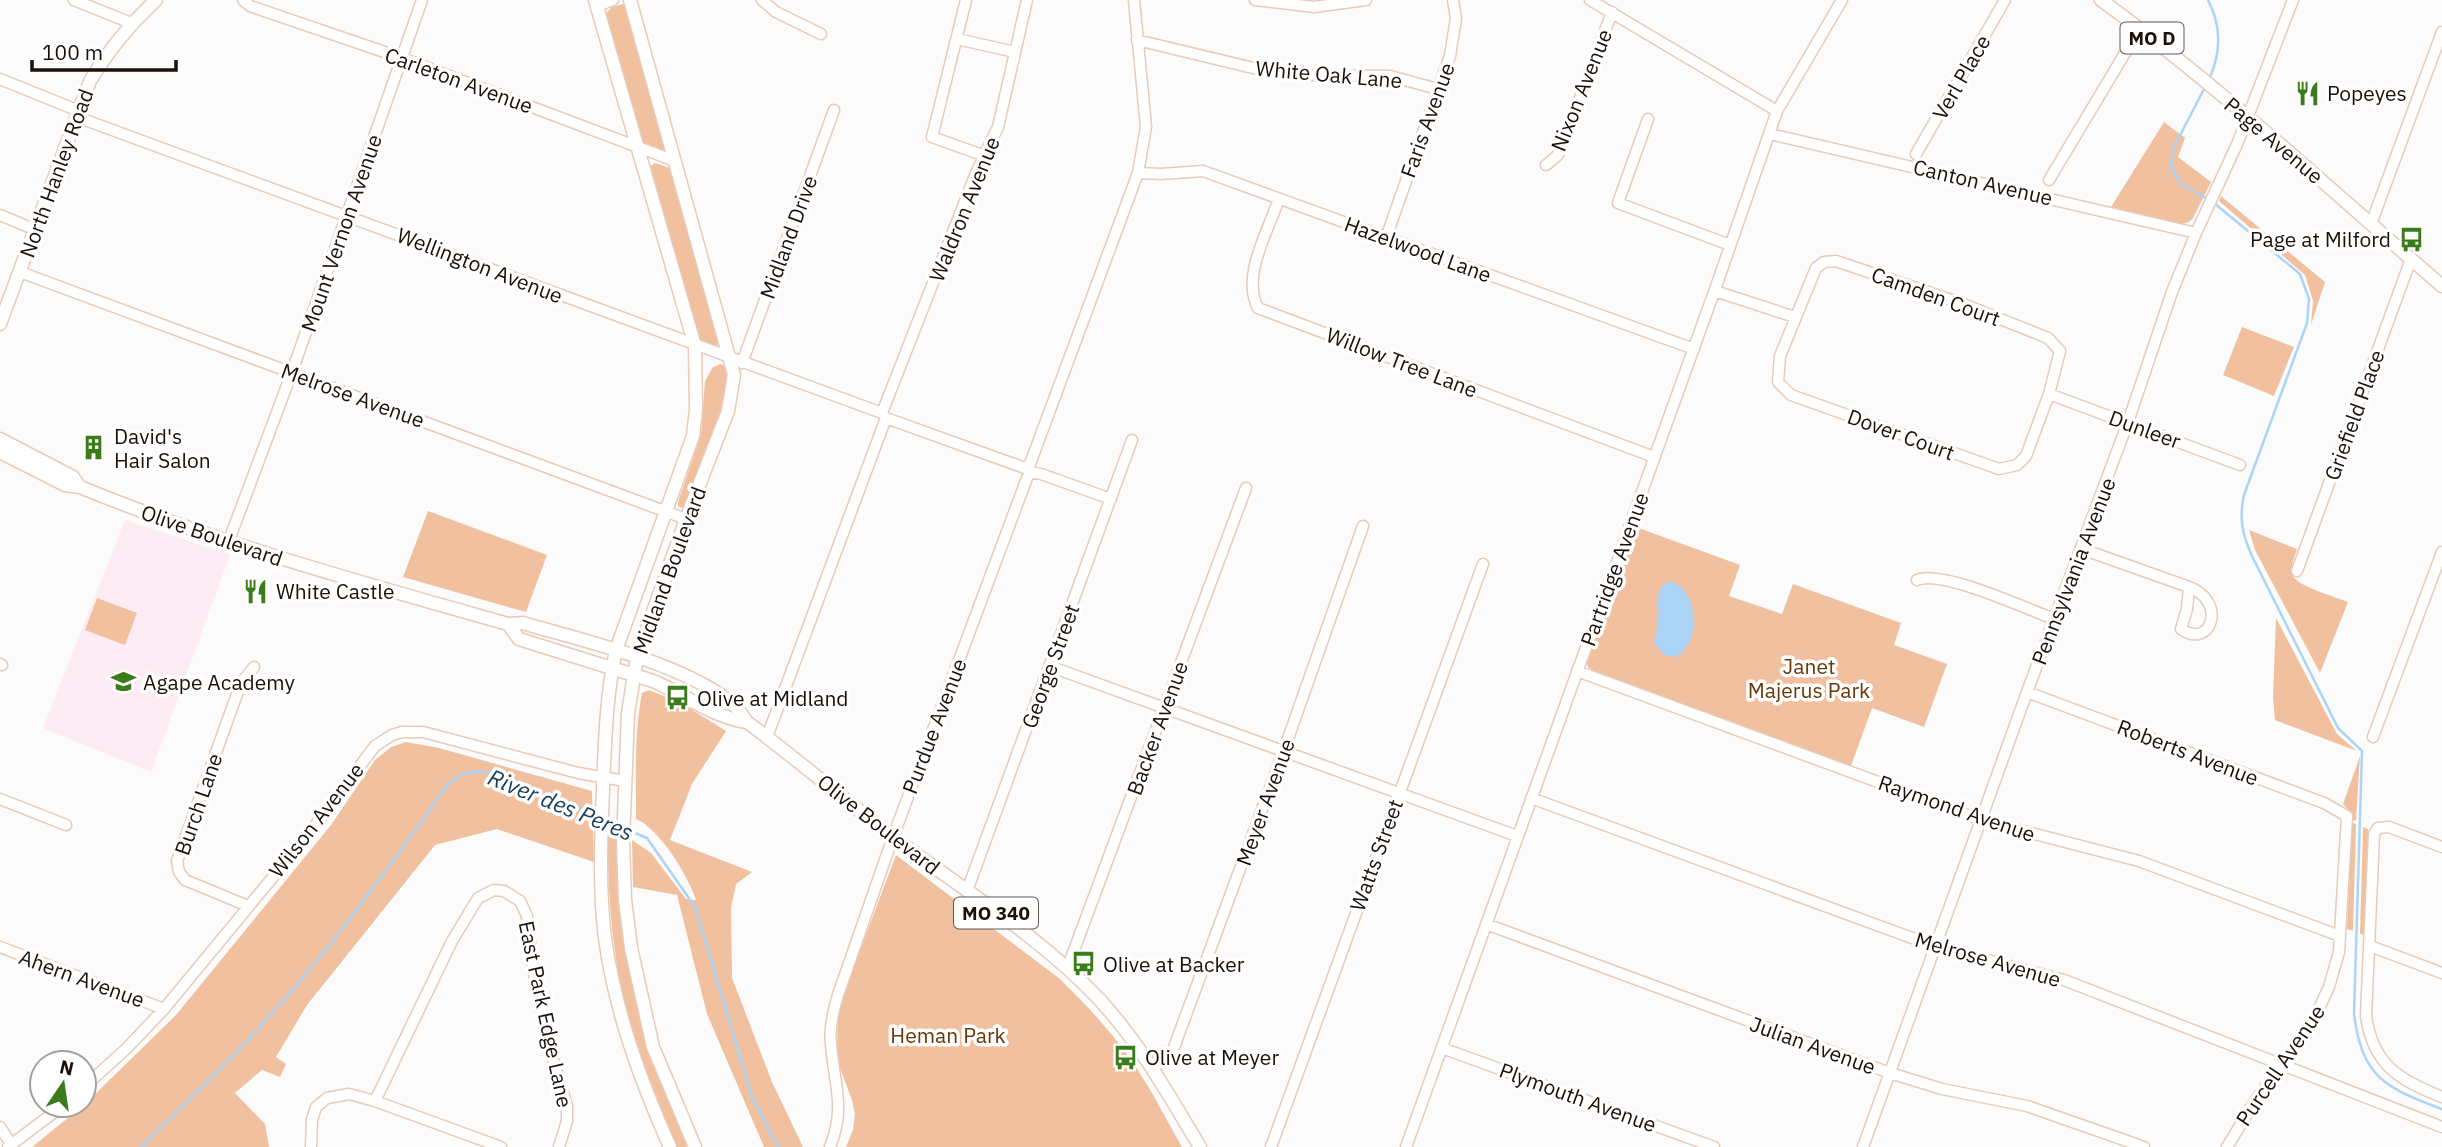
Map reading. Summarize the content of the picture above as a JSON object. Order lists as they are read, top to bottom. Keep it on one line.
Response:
{"streets":{"main road":["MO D","Page Avenue","North Hanley Road","Olive Boulevard","Midland Boulevard","MO 340"],"street":["White Oak Lane","Verl Place","Carleton Avenue","Nixon Avenue","Faris Avenue","Canton Avenue","Waldron Avenue","Mount Vernon Avenue","Midland Drive","Hazelwood Lane","Wellington Avenue","Camden Court","Willow Tree Lane","Melrose Avenue","Griefield Place","Dunleer","Dover Court","Partridge Avenue","Pennsylvania Avenue","George Street","Purdue Avenue","Backer Avenue","Roberts Avenue","Meyer Avenue","Burch Lane","Raymond Avenue","Wilson Avenue","Watts Street","Ahern Avenue","East Park Edge Lane","Julian Avenue","Purcell Avenue","Plymouth Avenue"]},"crossings":[["White Oak Lane","Faris Avenue"],["White Oak Lane","Purdue Avenue"],["Carleton Avenue","Mount Vernon Avenue"],["Carleton Avenue","Midland Boulevard"],["Faris Avenue","Hazelwood Lane"],["Page Avenue","Griefield Place"],["Page Avenue","Pennsylvania Avenue"],["North Hanley Road","Wellington Avenue"],["North Hanley Road","Melrose Avenue"],["Canton Avenue","Partridge Avenue"],["Canton Avenue","Pennsylvania Avenue"],["Waldron Avenue","Wellington Avenue"],["Waldron Avenue","Olive Boulevard"],["Mount Vernon Avenue","Wellington Avenue"],["Mount Vernon Avenue","Melrose Avenue"],["Mount Vernon Avenue","Olive Boulevard"],["Midland Drive","Wellington Avenue"],["Midland Drive","Midland Boulevard"],["Hazelwood Lane","Willow Tree Lane"],["Hazelwood Lane","Partridge Avenue"],["Hazelwood Lane","Purdue Avenue"],["Wellington Avenue","Midland Boulevard"],["Wellington Avenue","George Street"],["Wellington Avenue","Purdue Avenue"],["Camden Court","Dunleer"],["Camden Court","Dover Court"],["Willow Tree Lane","Partridge Avenue"],["Melrose Avenue","Partridge Avenue"],["Melrose Avenue","Midland Boulevard"],["Melrose Avenue","Pennsylvania Avenue"],["Melrose Avenue","Purcell Avenue"],["Dunleer","Dover Court"],["Dunleer","Pennsylvania Avenue"],["Olive Boulevard","Midland Boulevard"],["Olive Boulevard","George Street"],["Olive Boulevard","Purdue Avenue"],["Olive Boulevard","Backer Avenue"],["Olive Boulevard","Meyer Avenue"],["Partridge Avenue","Raymond Avenue"],["Partridge Avenue","Julian Avenue"],["Partridge Avenue","Plymouth Avenue"],["Midland Boulevard","Wilson Avenue"],["Pennsylvania Avenue","Roberts Avenue"],["Pennsylvania Avenue","Raymond Avenue"],["Pennsylvania Avenue","Julian Avenue"],["Roberts Avenue","Purcell Avenue"],["Burch Lane","Wilson Avenue"],["Raymond Avenue","Purcell Avenue"],["Wilson Avenue","Ahern Avenue"]],"water":["River des Peres"],"parks":["Janet Majerus Park","Heman Park"],"places":{"restaurant":["Popeyes","White Castle"],"bus stop":["Page at Milford","Olive at Midland","Olive at Backer","Olive at Meyer"],"building":["David's Hair Salon"],"school or university":["Agape Academy"]},"scale_bar":"100 m","north":"top"}
